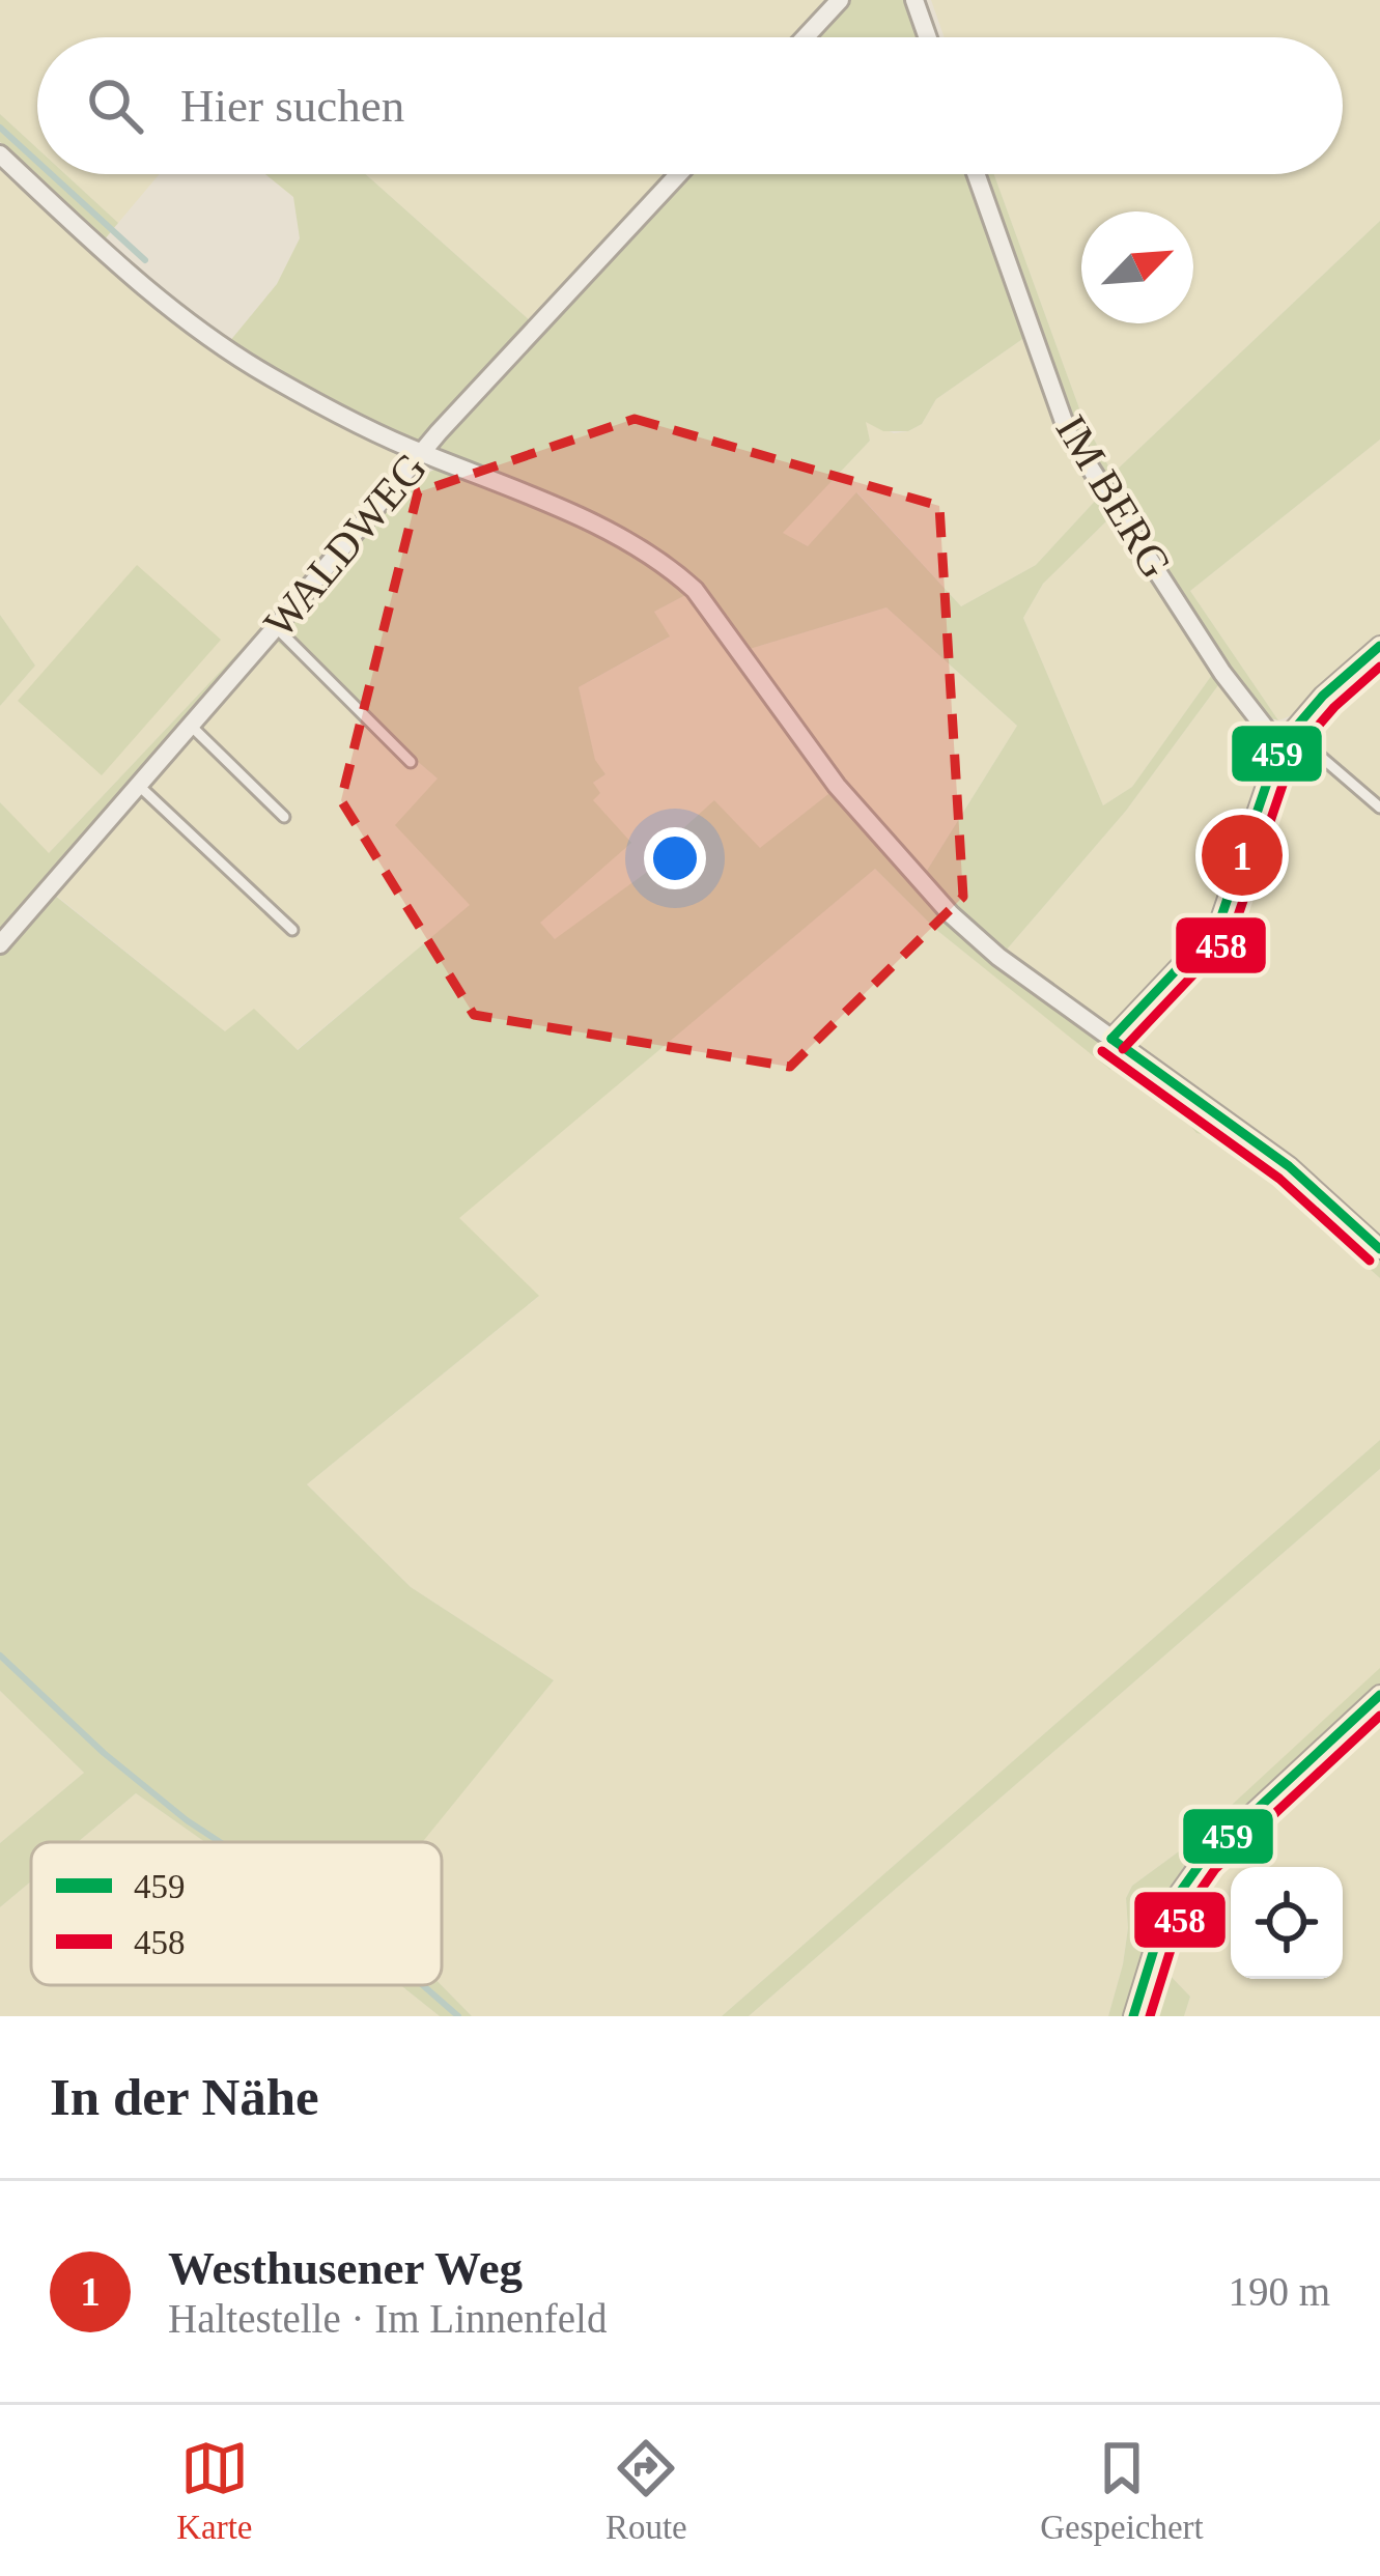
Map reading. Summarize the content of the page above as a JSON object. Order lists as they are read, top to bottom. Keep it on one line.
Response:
{"streets":{"street":["IM BERG","WALDWEG"]},"lines":["transit line 459","transit line 458"],"legend":["459","458"],"north":"top right","page":{"search":"Hier suchen","pins":"1","heading":"In der Nähe","list":[{"mark":"1","name":"Westhusener Weg","note":"Haltestelle · Im Linnenfeld","value":"190 m"}],"nav":["Karte","Route","Gespeichert"]}}
